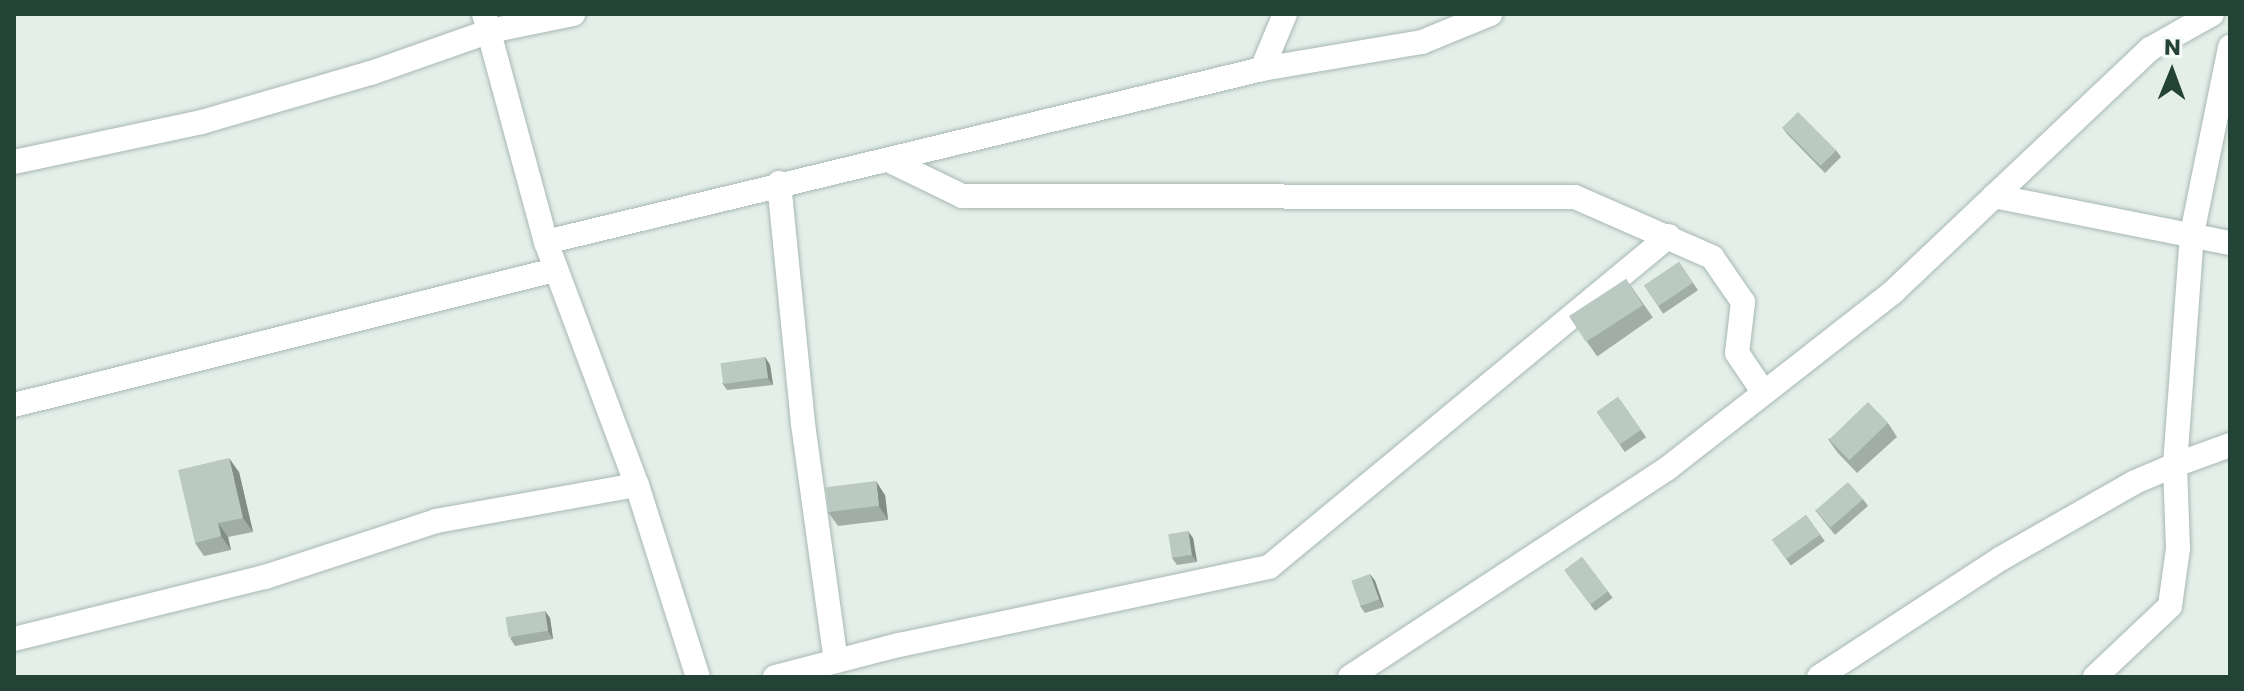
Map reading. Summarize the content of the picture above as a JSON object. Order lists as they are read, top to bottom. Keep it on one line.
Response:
{"north":"top"}
